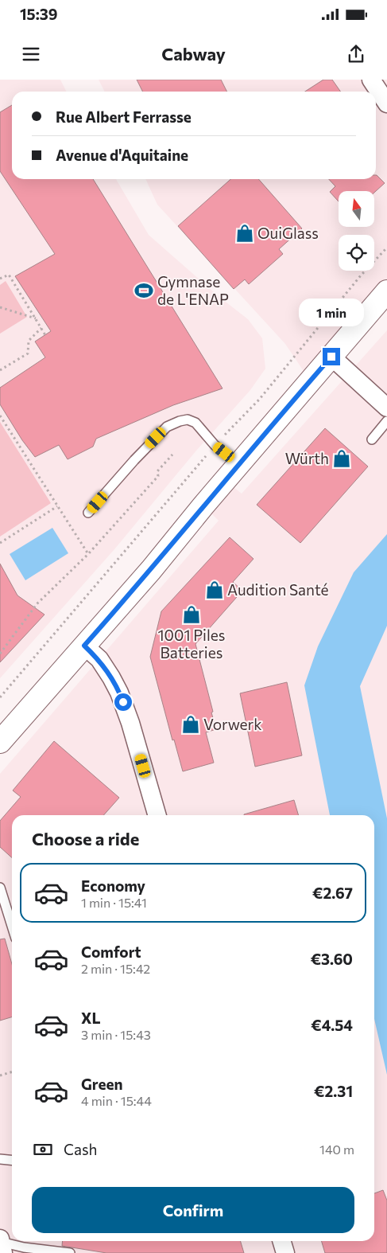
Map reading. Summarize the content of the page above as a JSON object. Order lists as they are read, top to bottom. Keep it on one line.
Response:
{"places":{"shop":["OuiGlass","Würth","Audition Santé","1001 Piles Batteries","Vorwerk"],"sports":["Gymnase de L'ENAP"]},"north":"top","page":{"status":"15:39","header":"Cabway","banner":["Rue Albert Ferrasse","Avenue d'Aquitaine"],"bubble":"1 min","heading":"Choose a ride","list":[{"name":"Economy","note":"1 min · 15:41","value":"€2.67"},{"name":"Comfort","note":"2 min · 15:42","value":"€3.60"},{"name":"XL","note":"3 min · 15:43","value":"€4.54"},{"name":"Green","note":"4 min · 15:44","value":"€2.31"}],"pay":["Cash","140 m"],"buttons":"Confirm"}}
